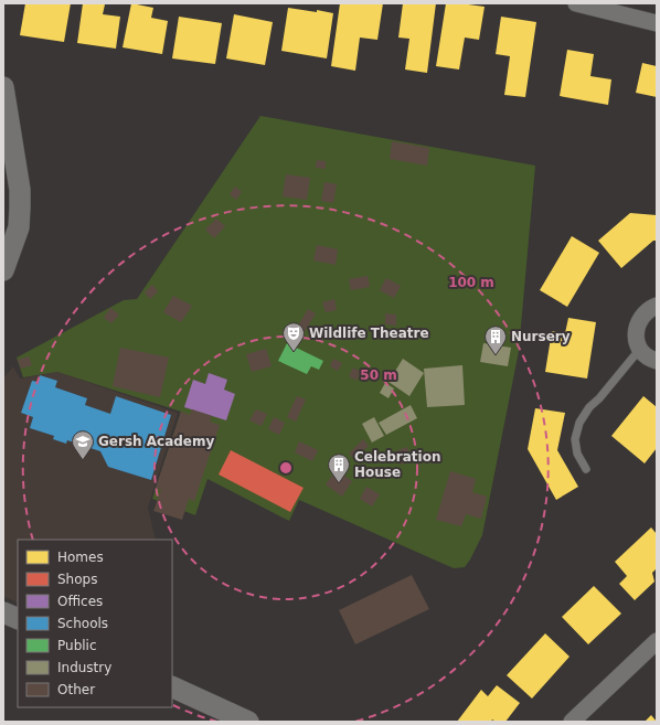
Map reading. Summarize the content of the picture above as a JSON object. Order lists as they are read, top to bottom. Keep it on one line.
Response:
{"places":{"theatre":["Wildlife Theatre"],"building":["Nursery","Celebration House"],"school or university":["Gersh Academy"]},"legend":["Homes","Shops","Offices","Schools","Public","Industry","Other"],"rings":["100 m","50 m"]}
